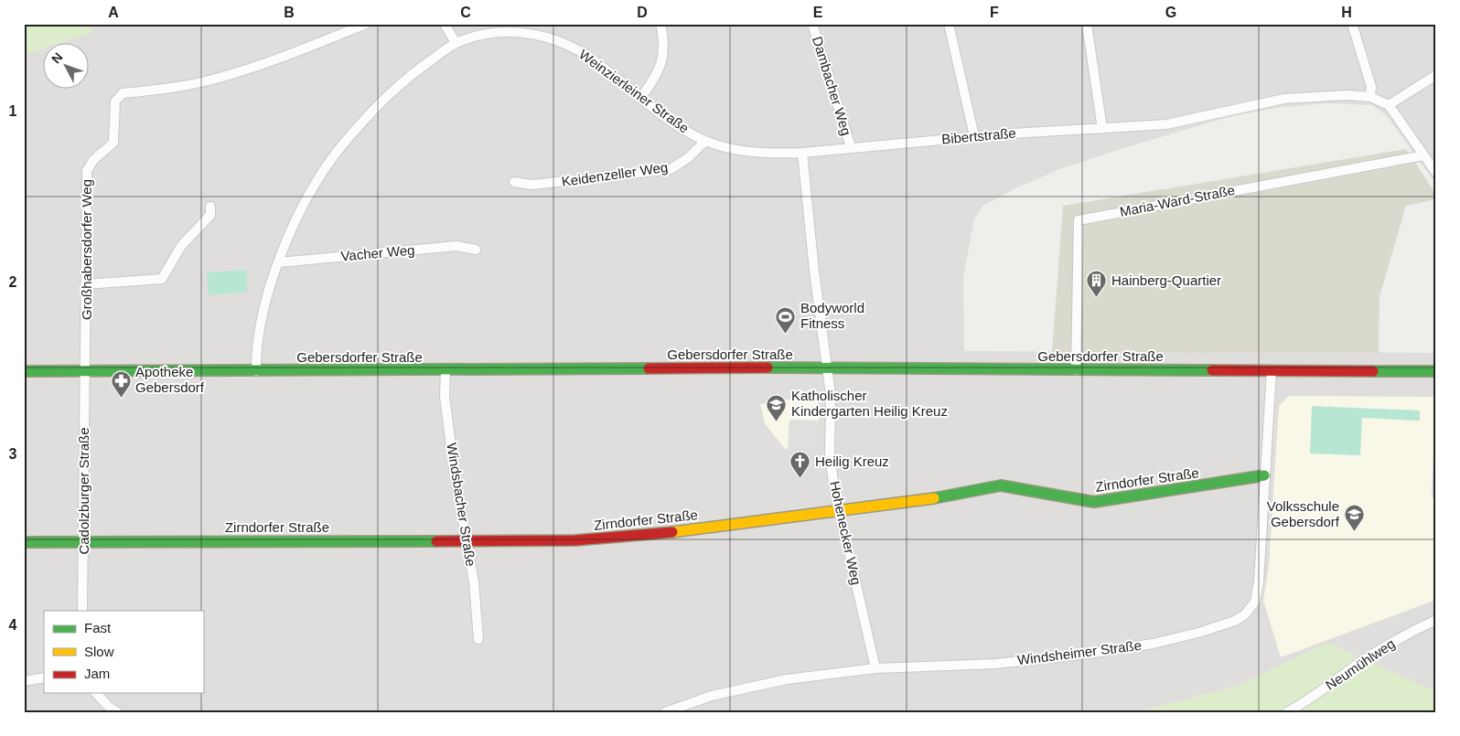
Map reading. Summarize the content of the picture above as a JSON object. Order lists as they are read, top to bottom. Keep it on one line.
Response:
{"streets":{"main road":["Gebersdorfer Straße","Zirndorfer Straße"],"street":["Dambacher Weg","Weinzierleiner Straße","Bibertstraße","Keidenzeller Weg","Maria-Ward-Straße","Großhabersdorfer Weg","Vacher Weg","Cadolzburger Straße","Windsbacher Straße","Hohenecker Weg","Windsheimer Straße","Neumühlweg"]},"crossings":[["Dambacher Weg","Bibertstraße"],["Weinzierleiner Straße","Bibertstraße"],["Weinzierleiner Straße","Keidenzeller Weg"],["Weinzierleiner Straße","Vacher Weg"],["Weinzierleiner Straße","Gebersdorfer Straße"],["Maria-Ward-Straße","Gebersdorfer Straße"],["Großhabersdorfer Weg","Gebersdorfer Straße"],["Großhabersdorfer Weg","Cadolzburger Straße"],["Gebersdorfer Straße","Cadolzburger Straße"],["Gebersdorfer Straße","Windsbacher Straße"],["Gebersdorfer Straße","Hohenecker Weg"],["Gebersdorfer Straße","Windsheimer Straße"],["Zirndorfer Straße","Cadolzburger Straße"],["Zirndorfer Straße","Windsbacher Straße"],["Zirndorfer Straße","Hohenecker Weg"],["Zirndorfer Straße","Windsheimer Straße"],["Hohenecker Weg","Windsheimer Straße"]],"places":{"building":["Hainberg-Quartier"],"sports":["Bodyworld Fitness"],"pharmacy":["Apotheke Gebersdorf"],"school or university":["Katholischer Kindergarten Heilig Kreuz","Volksschule Gebersdorf"],"church":["Heilig Kreuz"]},"legend":["Fast","Slow","Jam"],"north":"top left","grid":{"columns":["A","B","C","D","E","F","G","H"],"rows":["1","2","3","4"]}}
